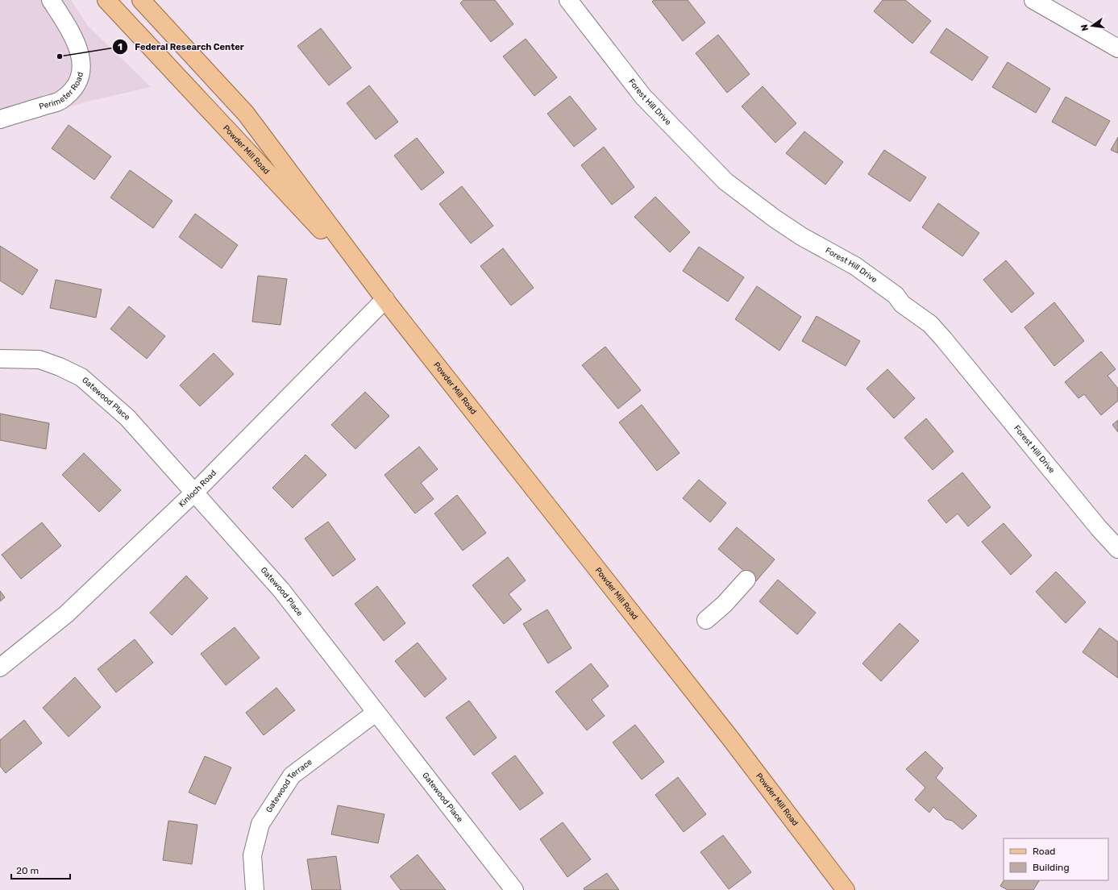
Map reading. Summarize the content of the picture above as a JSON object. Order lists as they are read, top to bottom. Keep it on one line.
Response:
{"streets":{"main road":["Powder Mill Road"],"street":["Perimeter Road","Forest Hill Drive","Gatewood Place","Kinloch Road","Gatewood Terrace"]},"crossings":[["Powder Mill Road","Kinloch Road"],["Gatewood Place","Kinloch Road"],["Gatewood Place","Gatewood Terrace"]],"places":["Federal Research Center"],"legend":["Road","Building"],"scale_bar":"20 m","north":"left"}
